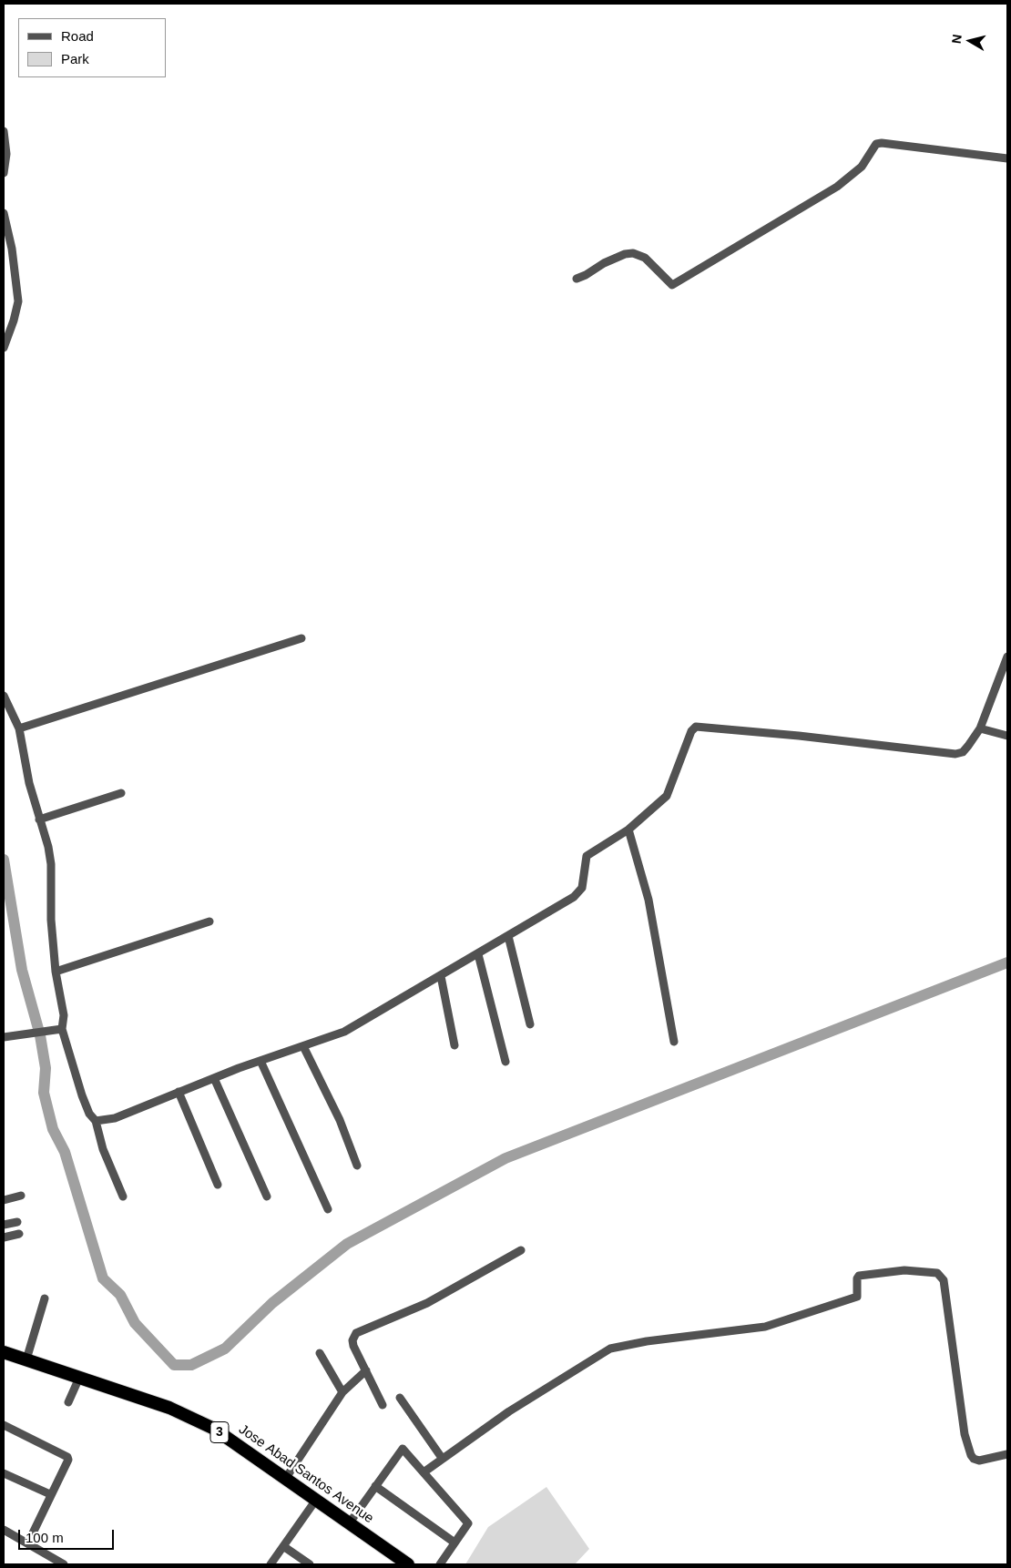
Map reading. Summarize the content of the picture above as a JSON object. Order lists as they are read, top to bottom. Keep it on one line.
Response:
{"streets":{"highway":["3","Jose Abad Santos Avenue"]},"legend":["Road","Park"],"scale_bar":"100 m","north":"left"}
